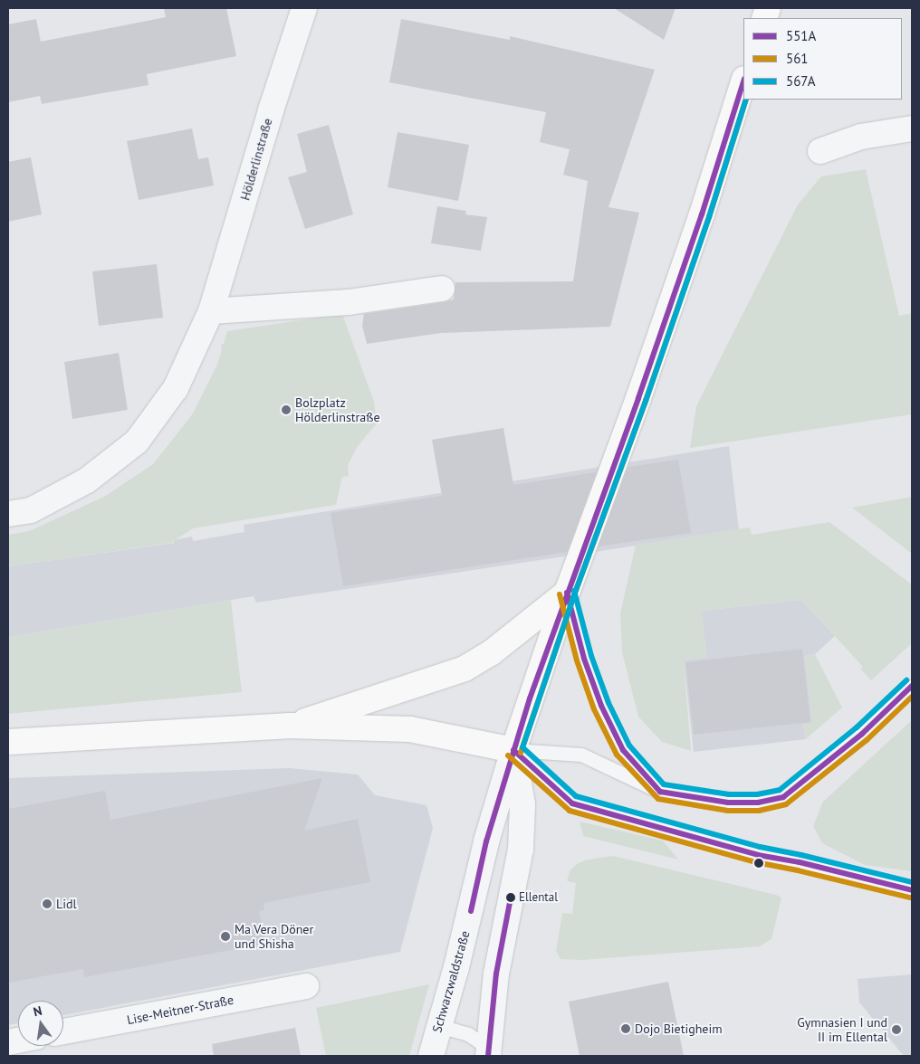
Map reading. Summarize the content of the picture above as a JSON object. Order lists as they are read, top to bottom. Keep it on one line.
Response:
{"streets":{"main road":["Schwarzwaldstraße"],"street":["Hölderlinstraße","Lise-Meitner-Straße"]},"places":["Bolzplatz Hölderlinstraße","Ellental","Lidl","Ma Vera Döner und Shisha","Dojo Bietigheim","Gymnasien I und II im Ellental"],"lines":["transit line 551A","transit line 561","transit line 567A"],"legend":["551A","561","567A"],"north":"top"}
